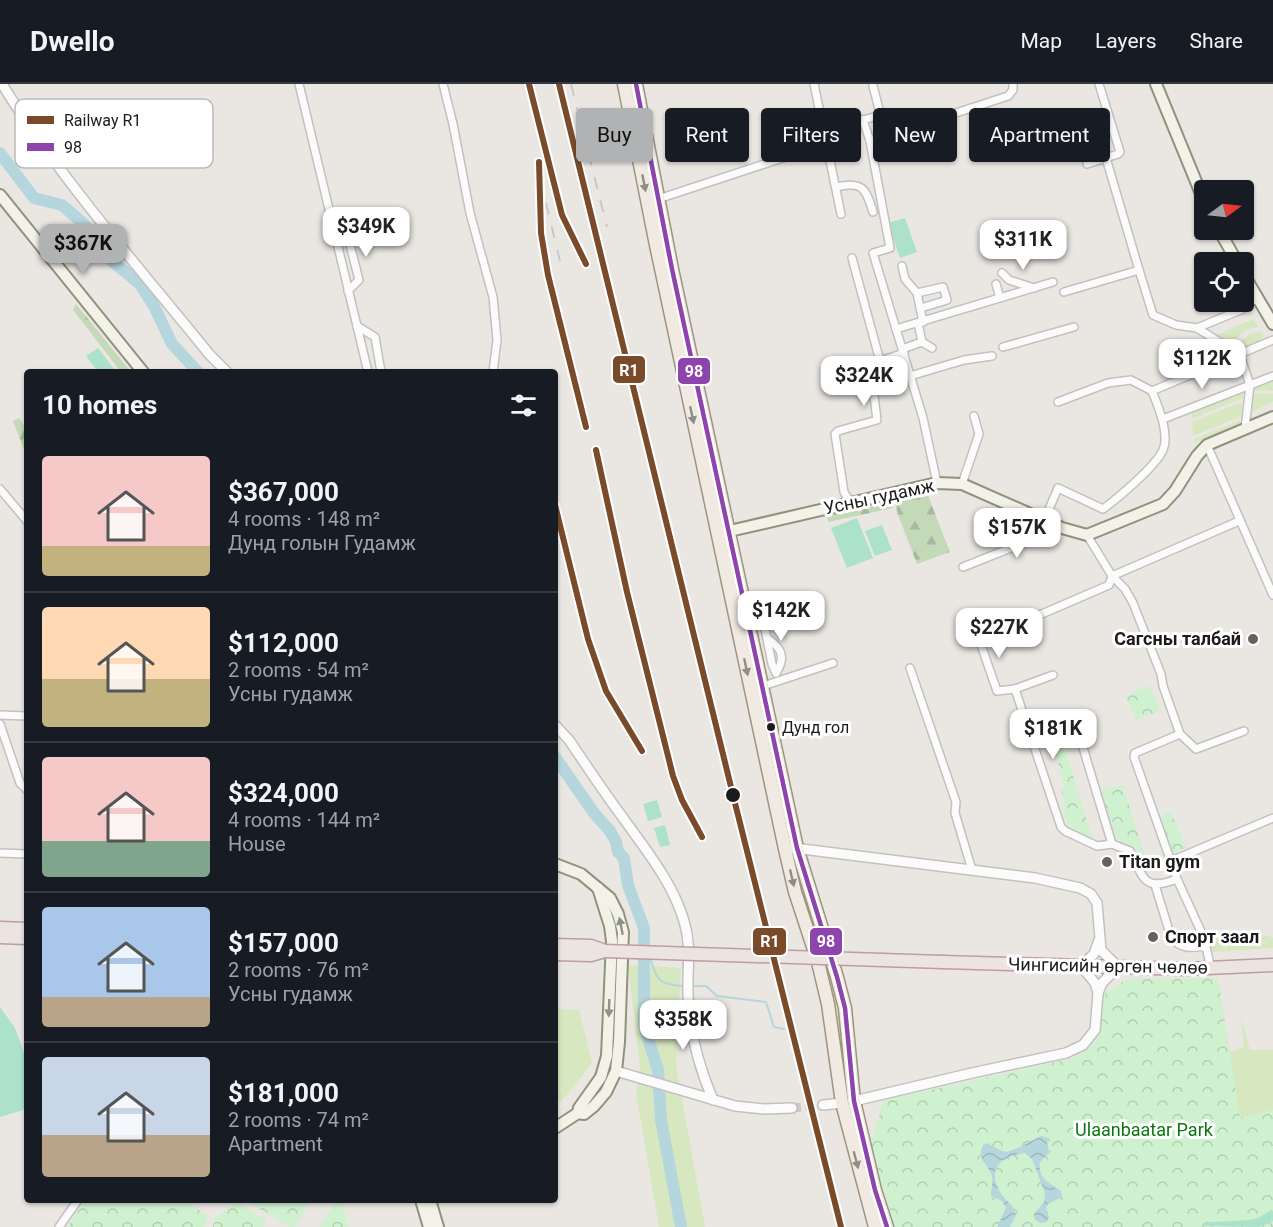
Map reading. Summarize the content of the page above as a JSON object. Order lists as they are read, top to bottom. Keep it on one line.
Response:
{"streets":{"highway":["Чингисийн өргөн чөлөө"],"main road":["Усны гудамж"]},"parks":["Ulaanbaatar Park"],"places":["Сагсны талбай","Дунд гол","Titan gym","Спорт заал"],"lines":["rail line R1","transit line 98"],"legend":["Railway R1","98"],"north":"right","page":{"header":"Dwello","nav":["Map","Layers","Share"],"chip":["Buy","Rent","Filters","New","Apartment"],"price":["$349K","$311K","$367K","$112K","$324K","$157K","$142K","$227K","$181K","$358K"],"heading":"10 homes","list":[{"name":"$367,000","note":"4 rooms · 148 m² · Дунд голын Гудамж"},{"name":"$112,000","note":"2 rooms · 54 m² · Усны гудамж"},{"name":"$324,000","note":"4 rooms · 144 m² · House"},{"name":"$157,000","note":"2 rooms · 76 m² · Усны гудамж"},{"name":"$181,000","note":"2 rooms · 74 m² · Apartment"}]}}
